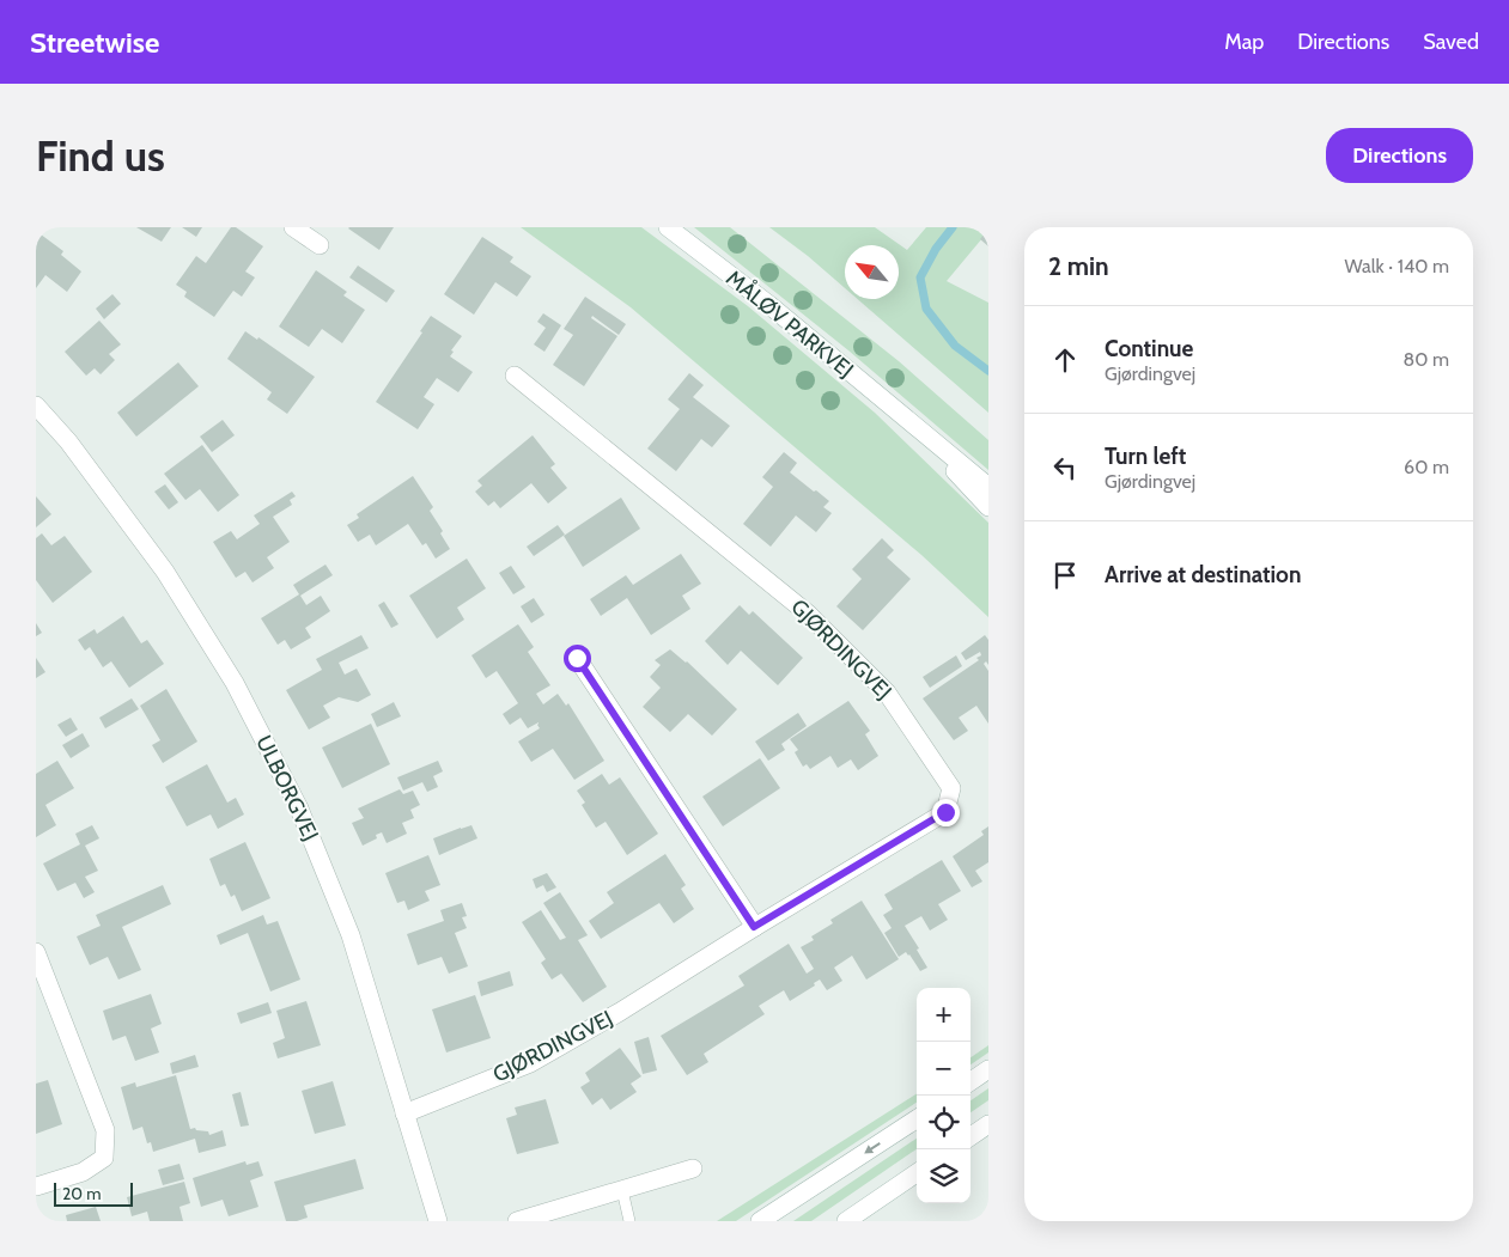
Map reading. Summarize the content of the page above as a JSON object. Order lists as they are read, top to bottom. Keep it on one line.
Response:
{"streets":{"street":["MÅLØV PARKVEJ","GJØRDINGVEJ","ULBORGVEJ"]},"crossings":[["GJØRDINGVEJ","ULBORGVEJ"]],"scale_bar":"20 m","north":"top left","page":{"header":"Streetwise","nav":["Map","Directions","Saved"],"buttons":"Directions","title":"Find us","heading":["2 min","Walk · 140 m"],"list":[["Continue","Gjørdingvej","80 m"],["Turn left","Gjørdingvej","60 m"],"Arrive at destination"],"map_buttons":["+","−"],"scale":"20 m"}}
